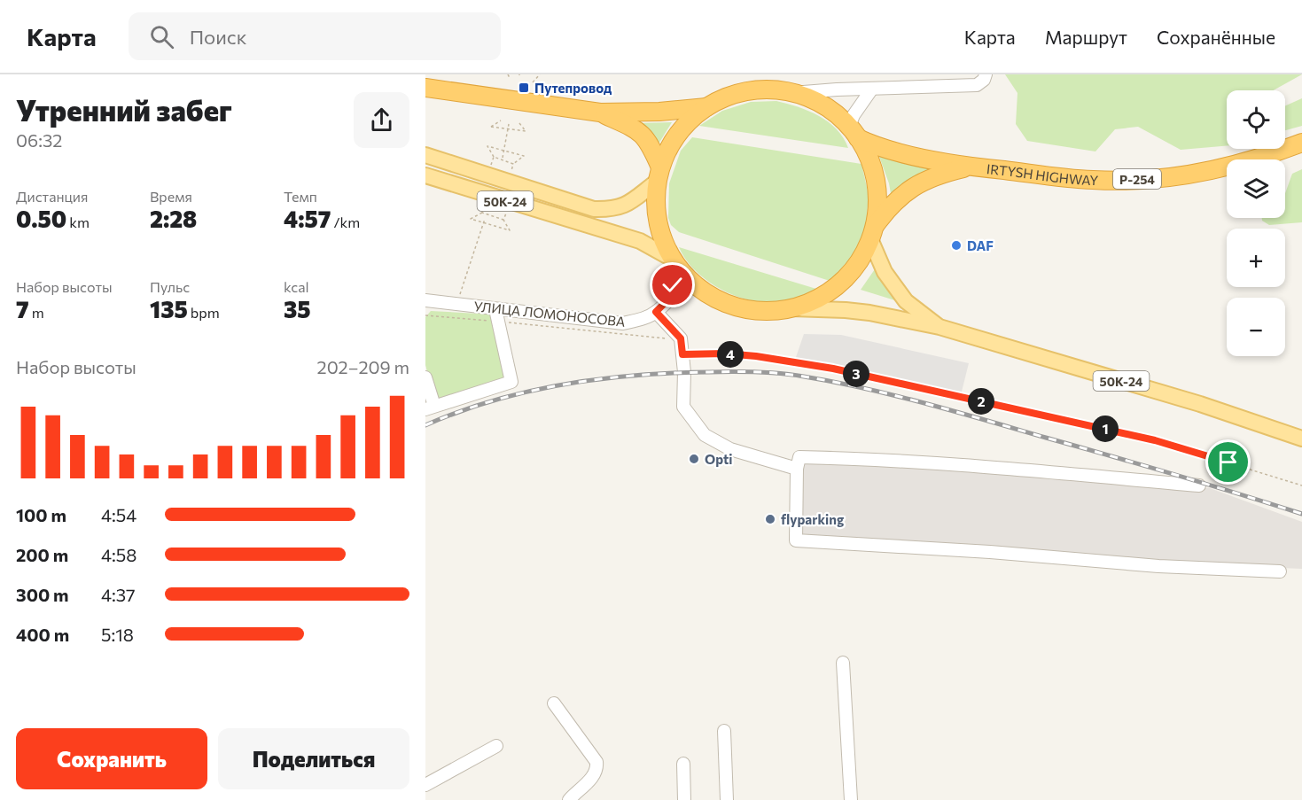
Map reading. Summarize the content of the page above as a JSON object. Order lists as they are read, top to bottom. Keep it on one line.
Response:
{"streets":{"highway":["IRTYSH HIGHWAY","Р-254","50К-24"],"street":["УЛИЦА ЛОМОНОСОВА"]},"places":{"transit":["Путепровод"],"other":["DAF","Opti","flyparking"]},"page":{"header":"Карта","search":"Поиск","nav":["Карта","Маршрут","Сохранённые"],"heading":["Утренний забег","06:32"],"map_buttons":["+","−"],"stats":[["Дистанция","0.50 km"],["Время","2:28"],["Темп","4:57 /km"],["Набор высоты","7 m"],["Пульс","135 bpm"],["kcal","35"]],"pins":["4","3","2","1"],"chart":["Набор высоты","202–209 m"],"list":[{"name":"100 m","note":"4:54"},{"name":"200 m","note":"4:58"},{"name":"300 m","note":"4:37"},{"name":"400 m","note":"5:18"}],"buttons":["Сохранить","Поделиться"]}}
